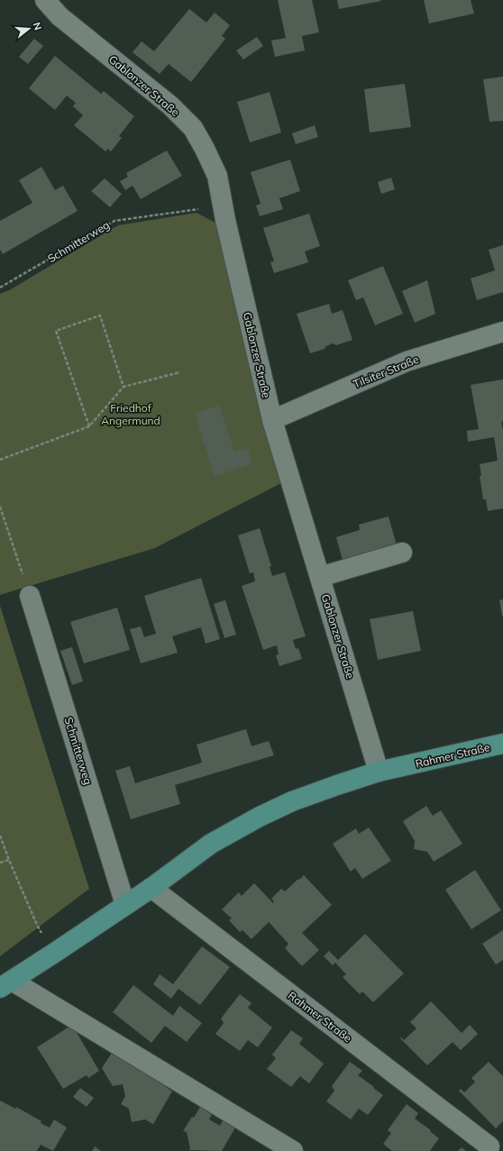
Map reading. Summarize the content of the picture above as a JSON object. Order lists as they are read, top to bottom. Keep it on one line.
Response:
{"streets":{"main road":["Rahmer Straße"],"street":["Gablonzer Straße","Schmitterweg","Tilsiter Straße"]},"crossings":[["Gablonzer Straße","Schmitterweg"],["Gablonzer Straße","Tilsiter Straße"],["Gablonzer Straße","Rahmer Straße"],["Schmitterweg","Rahmer Straße"]],"parks":["Friedhof Angermund"],"north":"right"}
